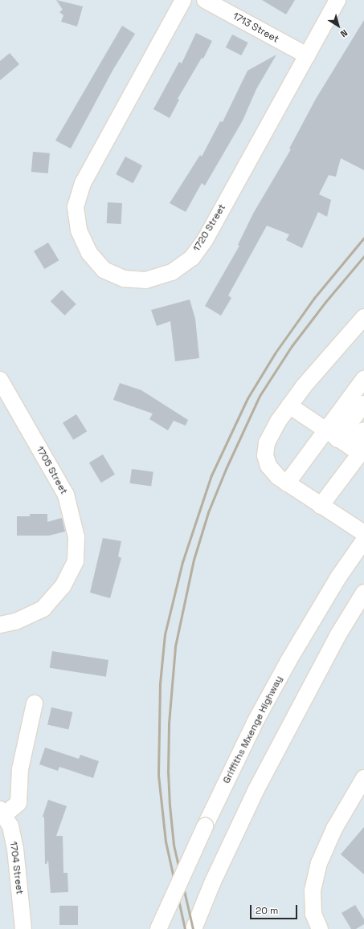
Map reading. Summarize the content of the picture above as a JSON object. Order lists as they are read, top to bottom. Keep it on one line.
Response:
{"streets":{"street":["1713 Street","1720 Street","1705 Street","Griffiths Mxenge Highway","1704 Street"]},"crossings":[["1713 Street","1720 Street"]],"scale_bar":"20 m","north":"bottom right"}
